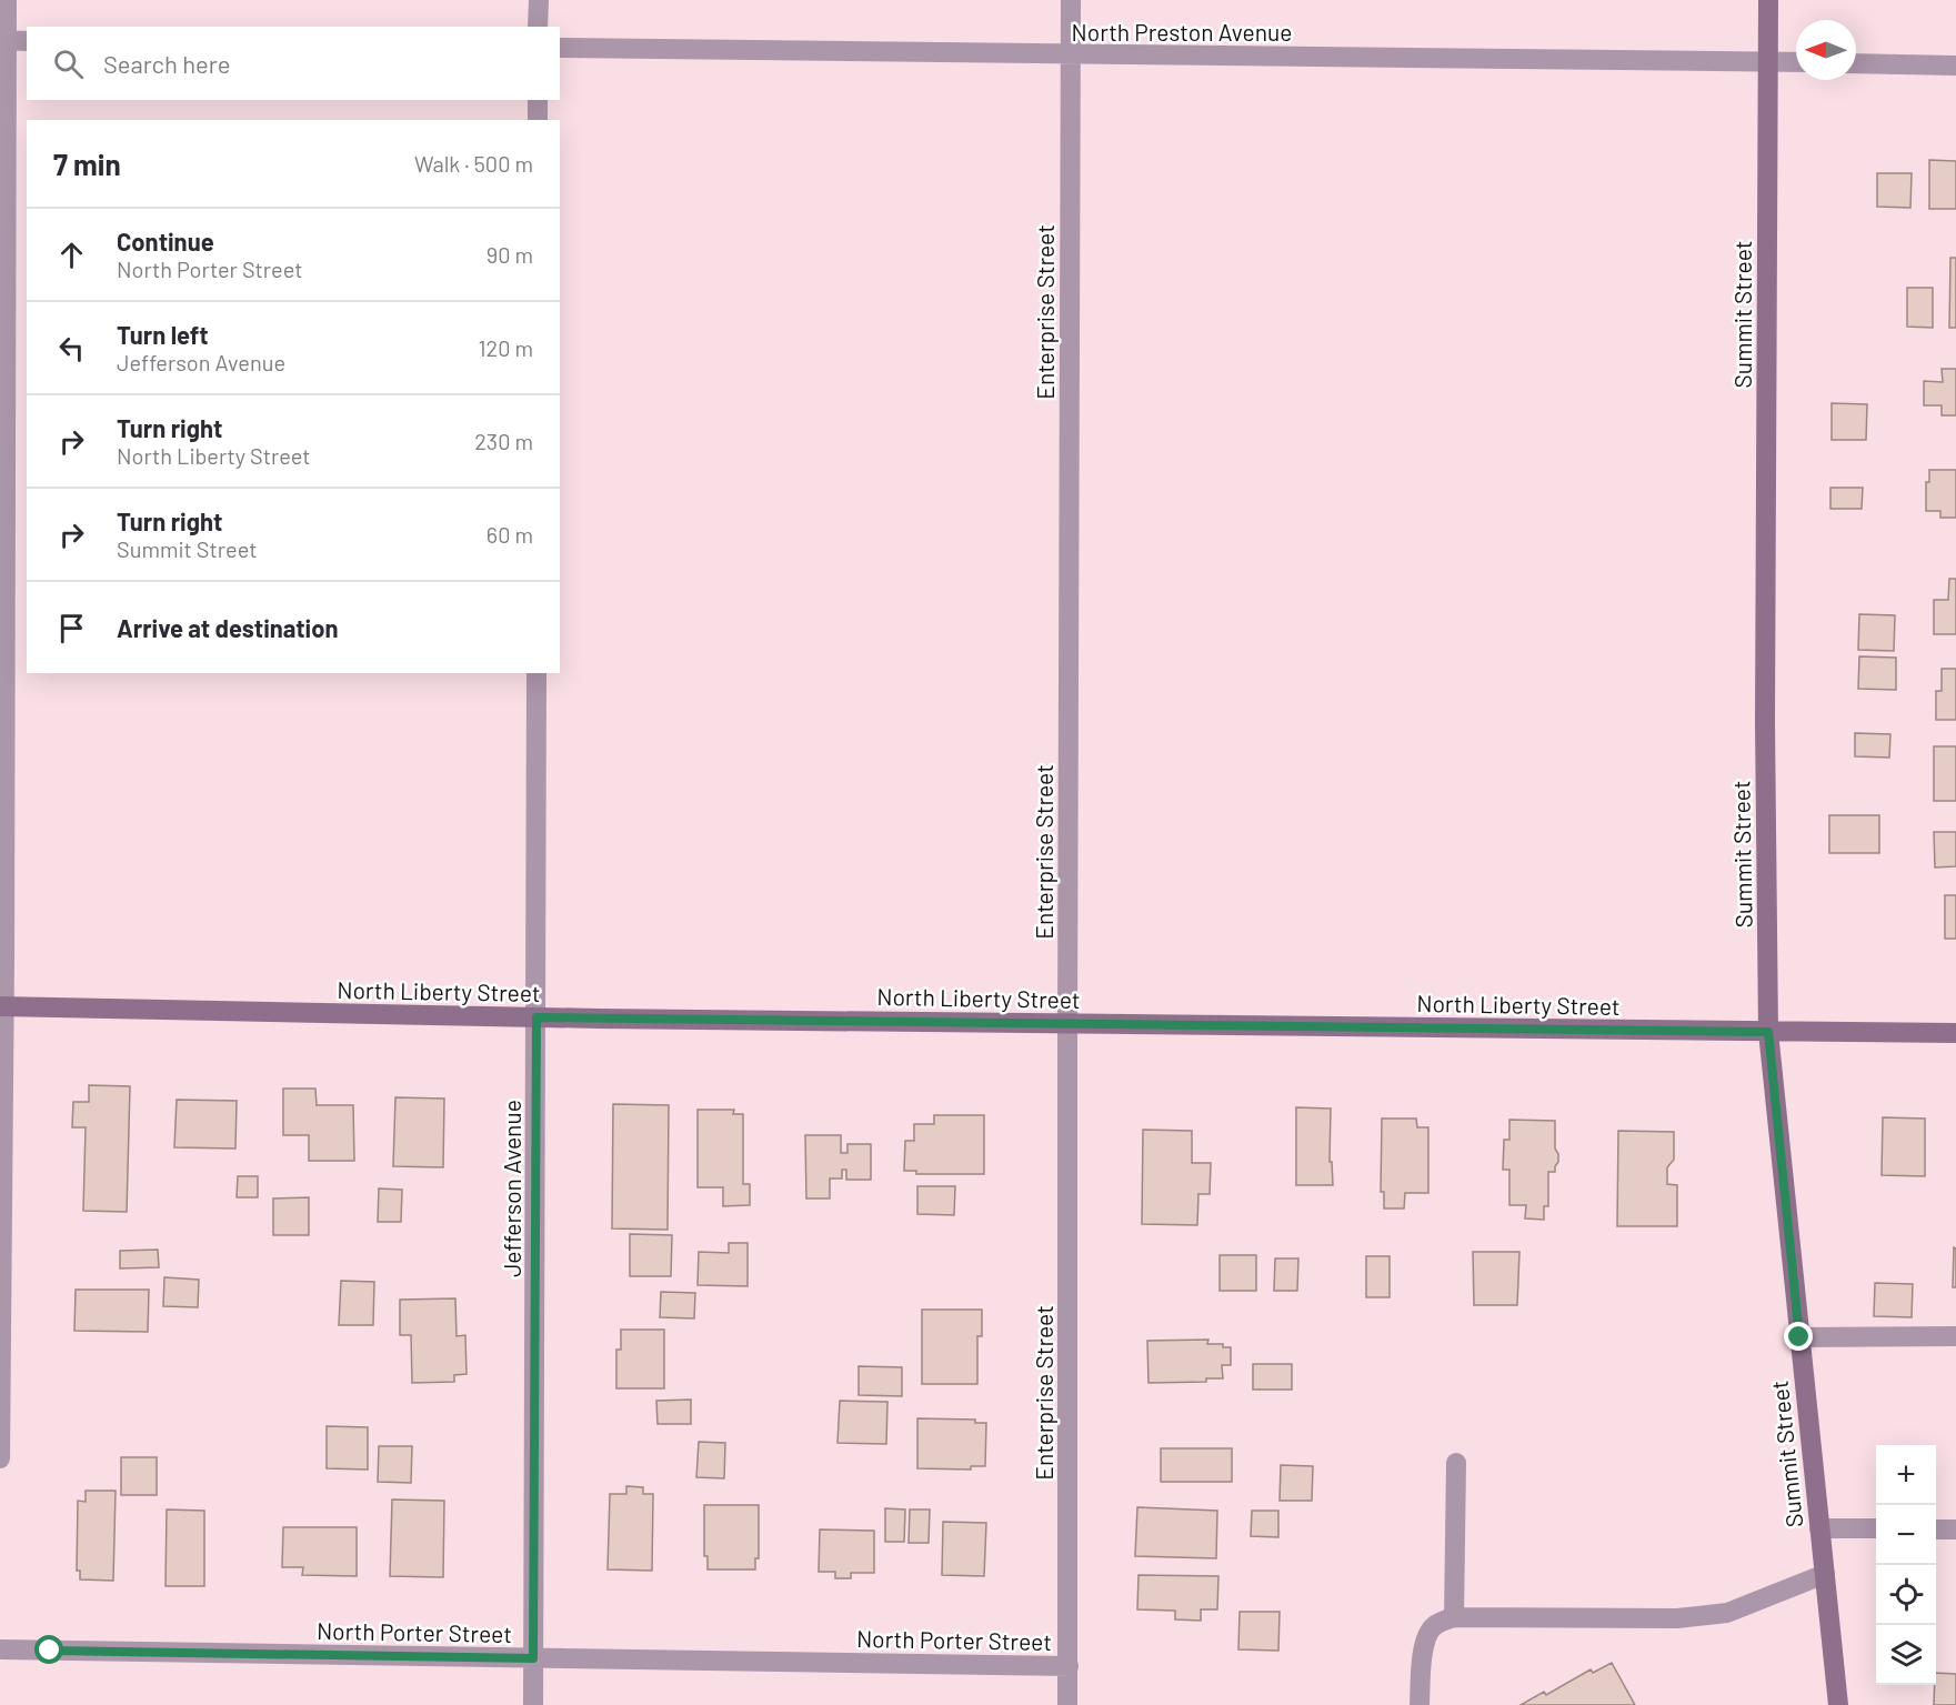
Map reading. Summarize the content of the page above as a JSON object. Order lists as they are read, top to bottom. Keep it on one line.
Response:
{"streets":{"main road":["Summit Street","North Liberty Street"],"street":["North Preston Avenue","Enterprise Street","Jefferson Avenue","North Porter Street"]},"crossings":[["North Preston Avenue","Enterprise Street"],["North Preston Avenue","Summit Street"],["Enterprise Street","North Liberty Street"],["Enterprise Street","North Porter Street"],["Summit Street","North Liberty Street"],["North Liberty Street","Jefferson Avenue"],["Jefferson Avenue","North Porter Street"]],"north":"left","page":{"search":"Search here","heading":["7 min","Walk · 500 m"],"list":[["Continue","North Porter Street","90 m"],["Turn left","Jefferson Avenue","120 m"],["Turn right","North Liberty Street","230 m"],["Turn right","Summit Street","60 m"],"Arrive at destination"],"map_buttons":["+","−"]}}
